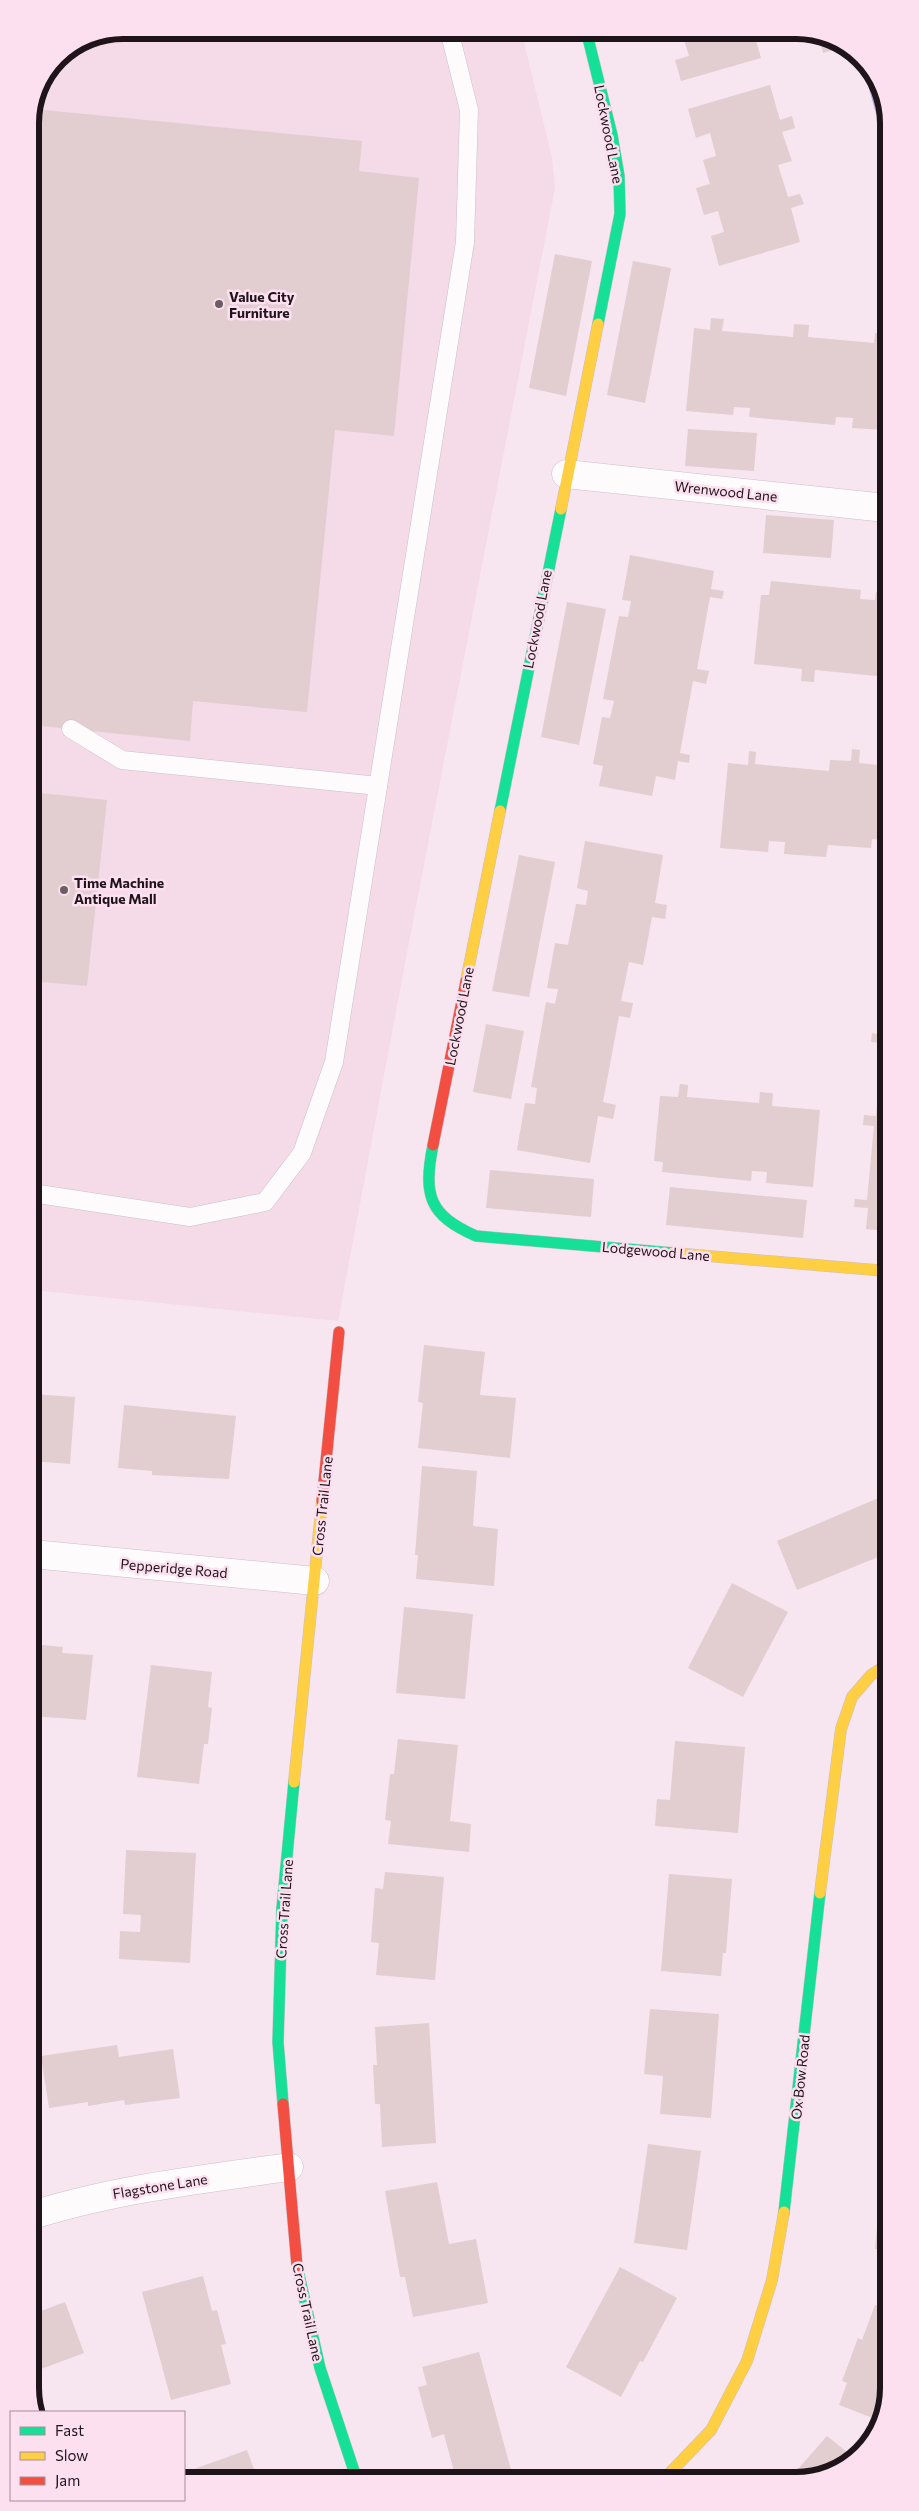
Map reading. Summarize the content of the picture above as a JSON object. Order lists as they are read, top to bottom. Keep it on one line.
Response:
{"streets":{"street":["Lockwood Lane","Wrenwood Lane","Lodgewood Lane","Cross Trail Lane","Pepperidge Road","Ox Bow Road","Flagstone Lane"]},"crossings":[["Lockwood Lane","Wrenwood Lane"],["Lockwood Lane","Lodgewood Lane"],["Cross Trail Lane","Pepperidge Road"],["Cross Trail Lane","Flagstone Lane"]],"places":["Value City Furniture","Time Machine Antique Mall"],"legend":["Fast","Slow","Jam"]}
